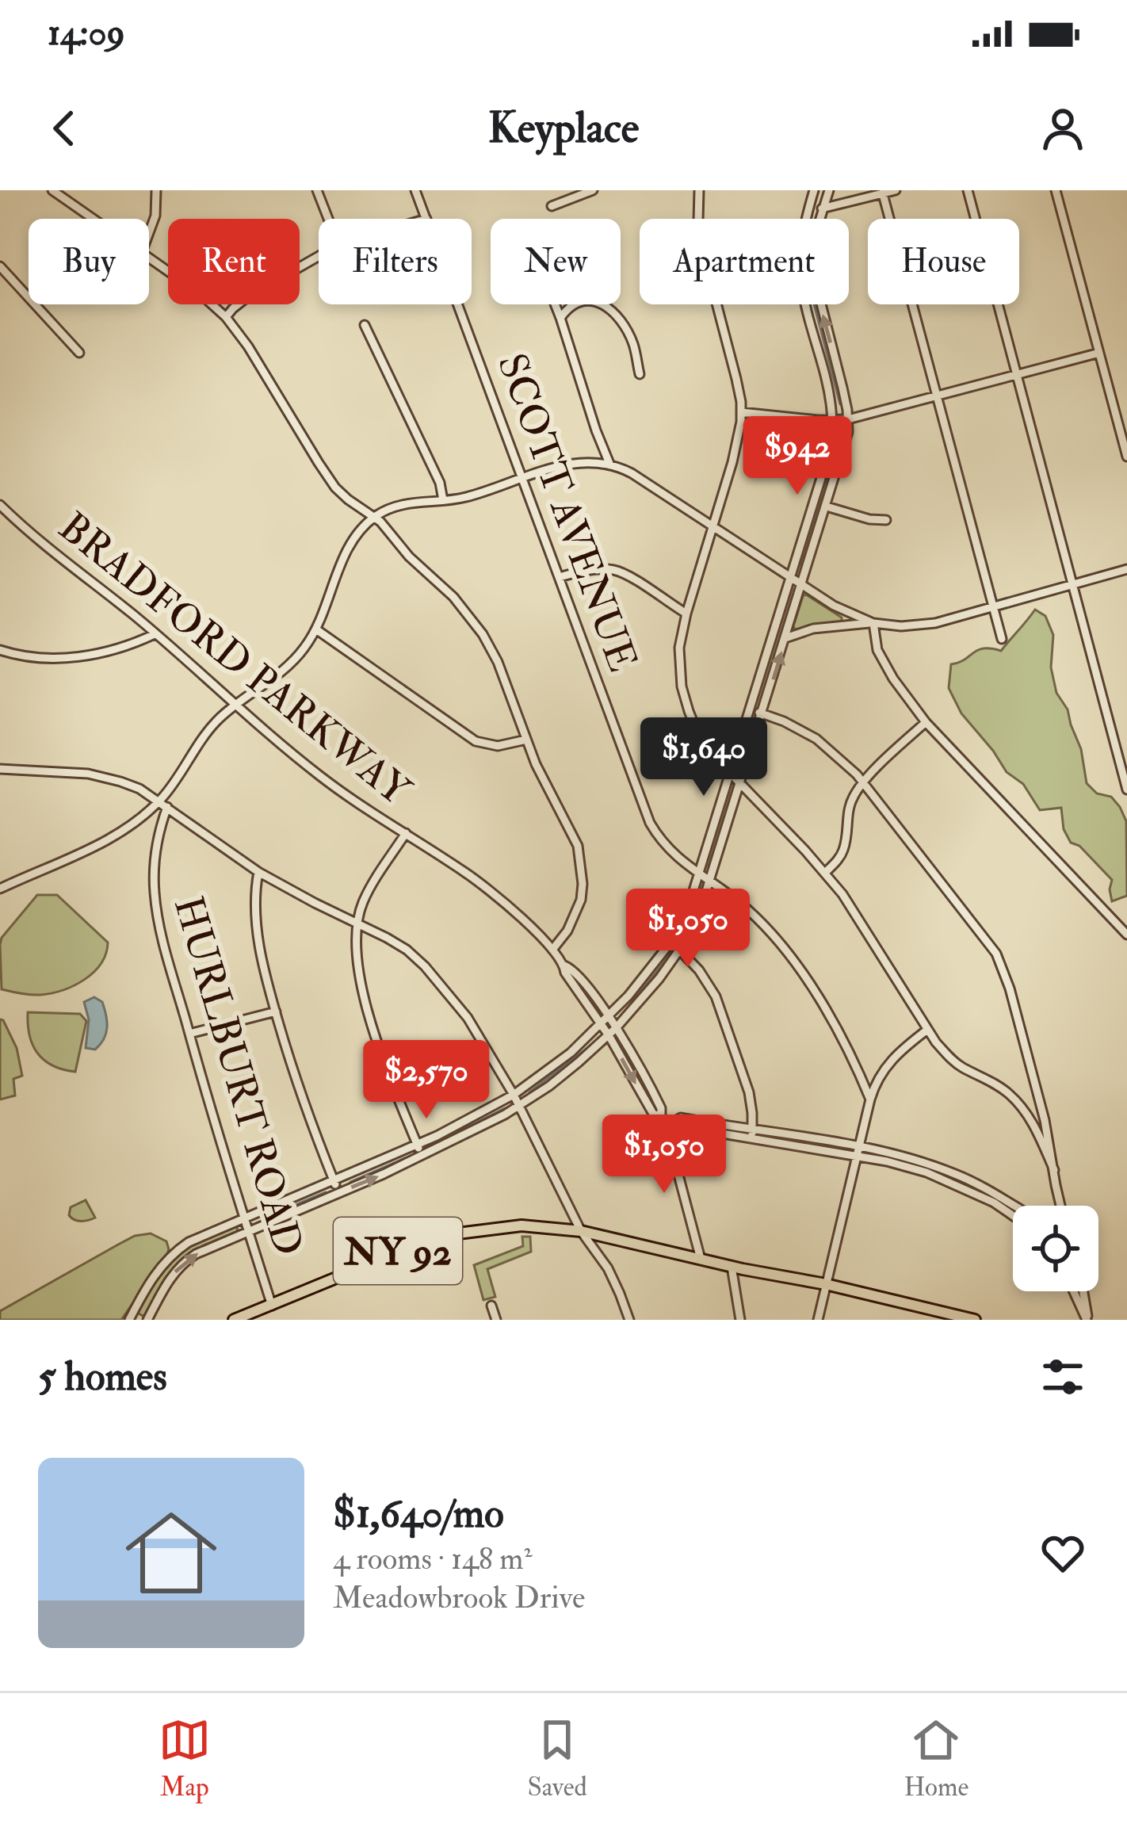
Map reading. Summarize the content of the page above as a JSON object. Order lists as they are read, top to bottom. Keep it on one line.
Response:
{"streets":{"main road":["NY 92"],"street":["SCOTT AVENUE","BRADFORD PARKWAY","HURLBURT ROAD"]},"crossings":[["BRADFORD PARKWAY","NY 92"],["HURLBURT ROAD","NY 92"]],"page":{"status":"14:09","header":"Keyplace","chip":["Buy","Rent","Filters","New","Apartment","House"],"price":["$942","$1,640","$1,050","$2,570","$1,050"],"heading":"5 homes","list":[{"name":"$1,640/mo","note":"4 rooms · 148 m² · Meadowbrook Drive"}],"tabs":["Map","Saved","Home"]}}
